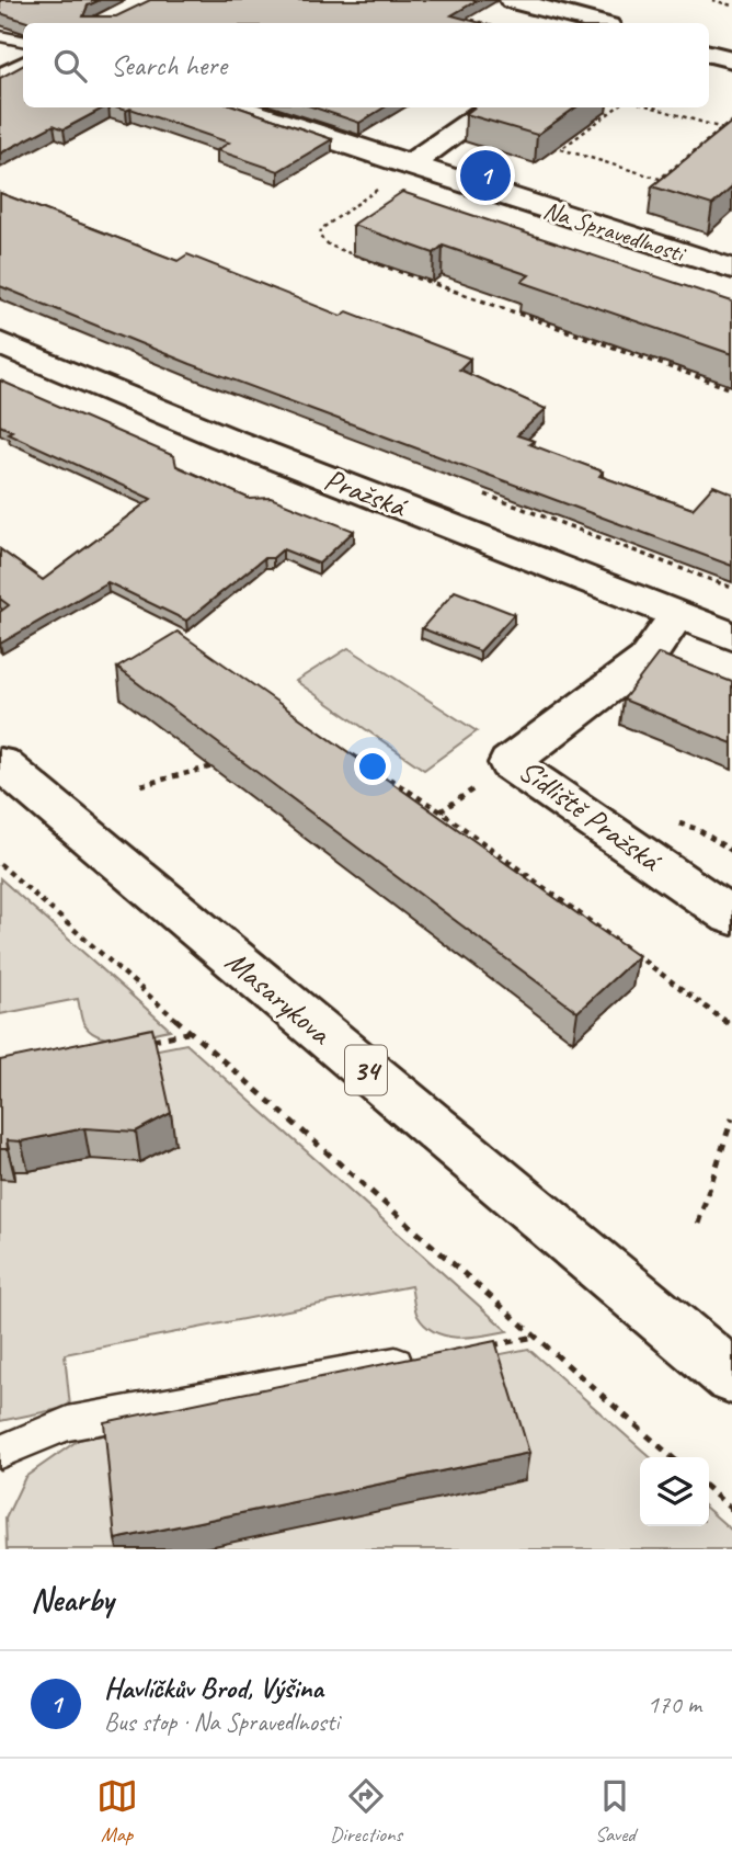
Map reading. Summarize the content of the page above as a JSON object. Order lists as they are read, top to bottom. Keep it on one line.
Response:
{"streets":{"street":["Na Spravedlnosti","Pražská","Sídliště Pražská","Masarykova","34"]},"crossings":[["Pražská","Sídliště Pražská"]],"page":{"search":"Search here","pins":"1","heading":"Nearby","list":[{"mark":"1","name":"Havlíčkův Brod, Výšina","note":"Bus stop · Na Spravedlnosti","value":"170 m"}],"nav":["Map","Directions","Saved"]}}
